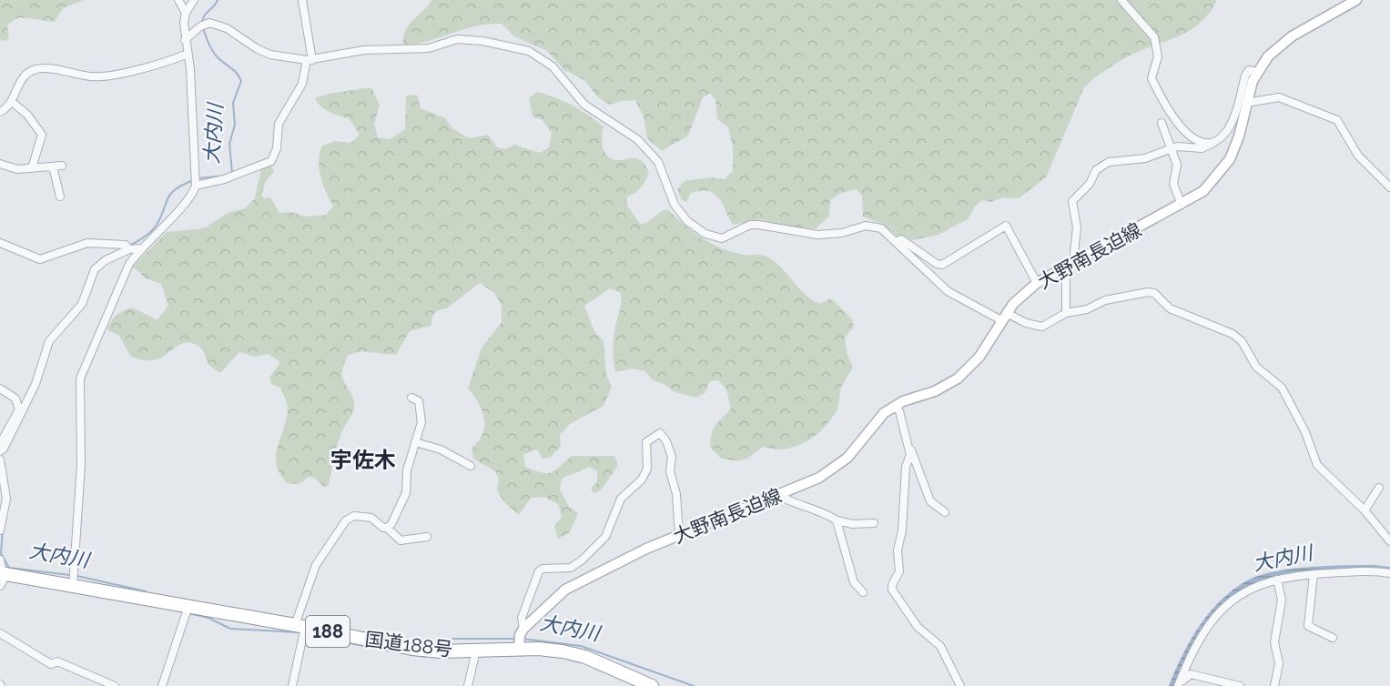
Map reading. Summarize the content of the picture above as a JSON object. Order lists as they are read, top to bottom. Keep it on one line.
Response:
{"streets":{"highway":["188","国道188号"],"main road":["大野南長迫線"]},"crossings":[["大野南長迫線","国道188号"]],"districts":["宇佐木"],"water":["大内川"]}
